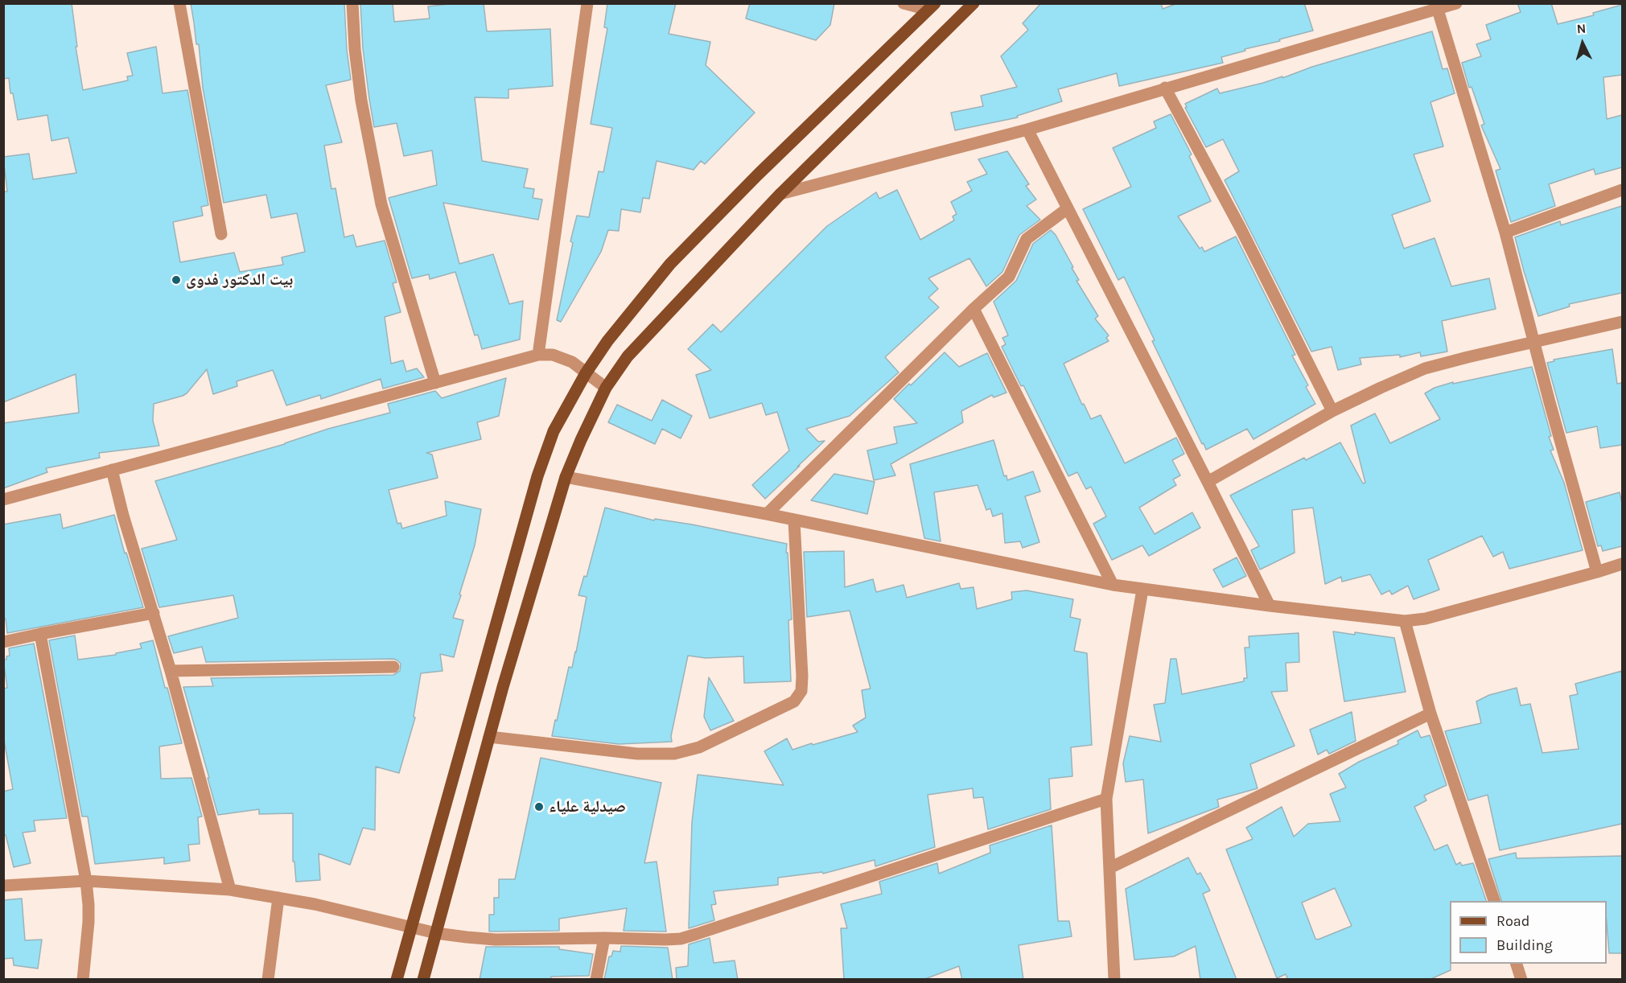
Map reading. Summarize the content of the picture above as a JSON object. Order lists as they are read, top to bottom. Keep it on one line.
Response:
{"places":["بيت الدكتور فدوى","صيدلية علياء"],"legend":["Road","Building"],"north":"top"}
